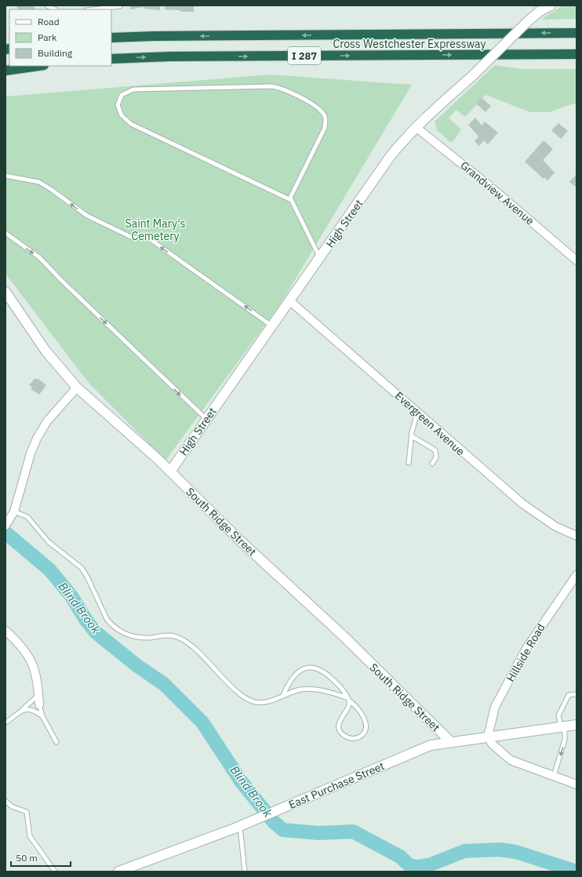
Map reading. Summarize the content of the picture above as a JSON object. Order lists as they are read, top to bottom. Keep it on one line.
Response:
{"streets":{"highway":["Cross Westchester Expressway","I 287"],"street":["Grandview Avenue","High Street","Evergreen Avenue","South Ridge Street","Hillside Road","East Purchase Street"]},"crossings":[["Grandview Avenue","High Street"],["High Street","Evergreen Avenue"],["High Street","South Ridge Street"],["South Ridge Street","East Purchase Street"],["Hillside Road","East Purchase Street"]],"water":["Blind Brook"],"parks":["Saint Mary's Cemetery"],"legend":["Road","Park","Building"],"scale_bar":"50 m"}
